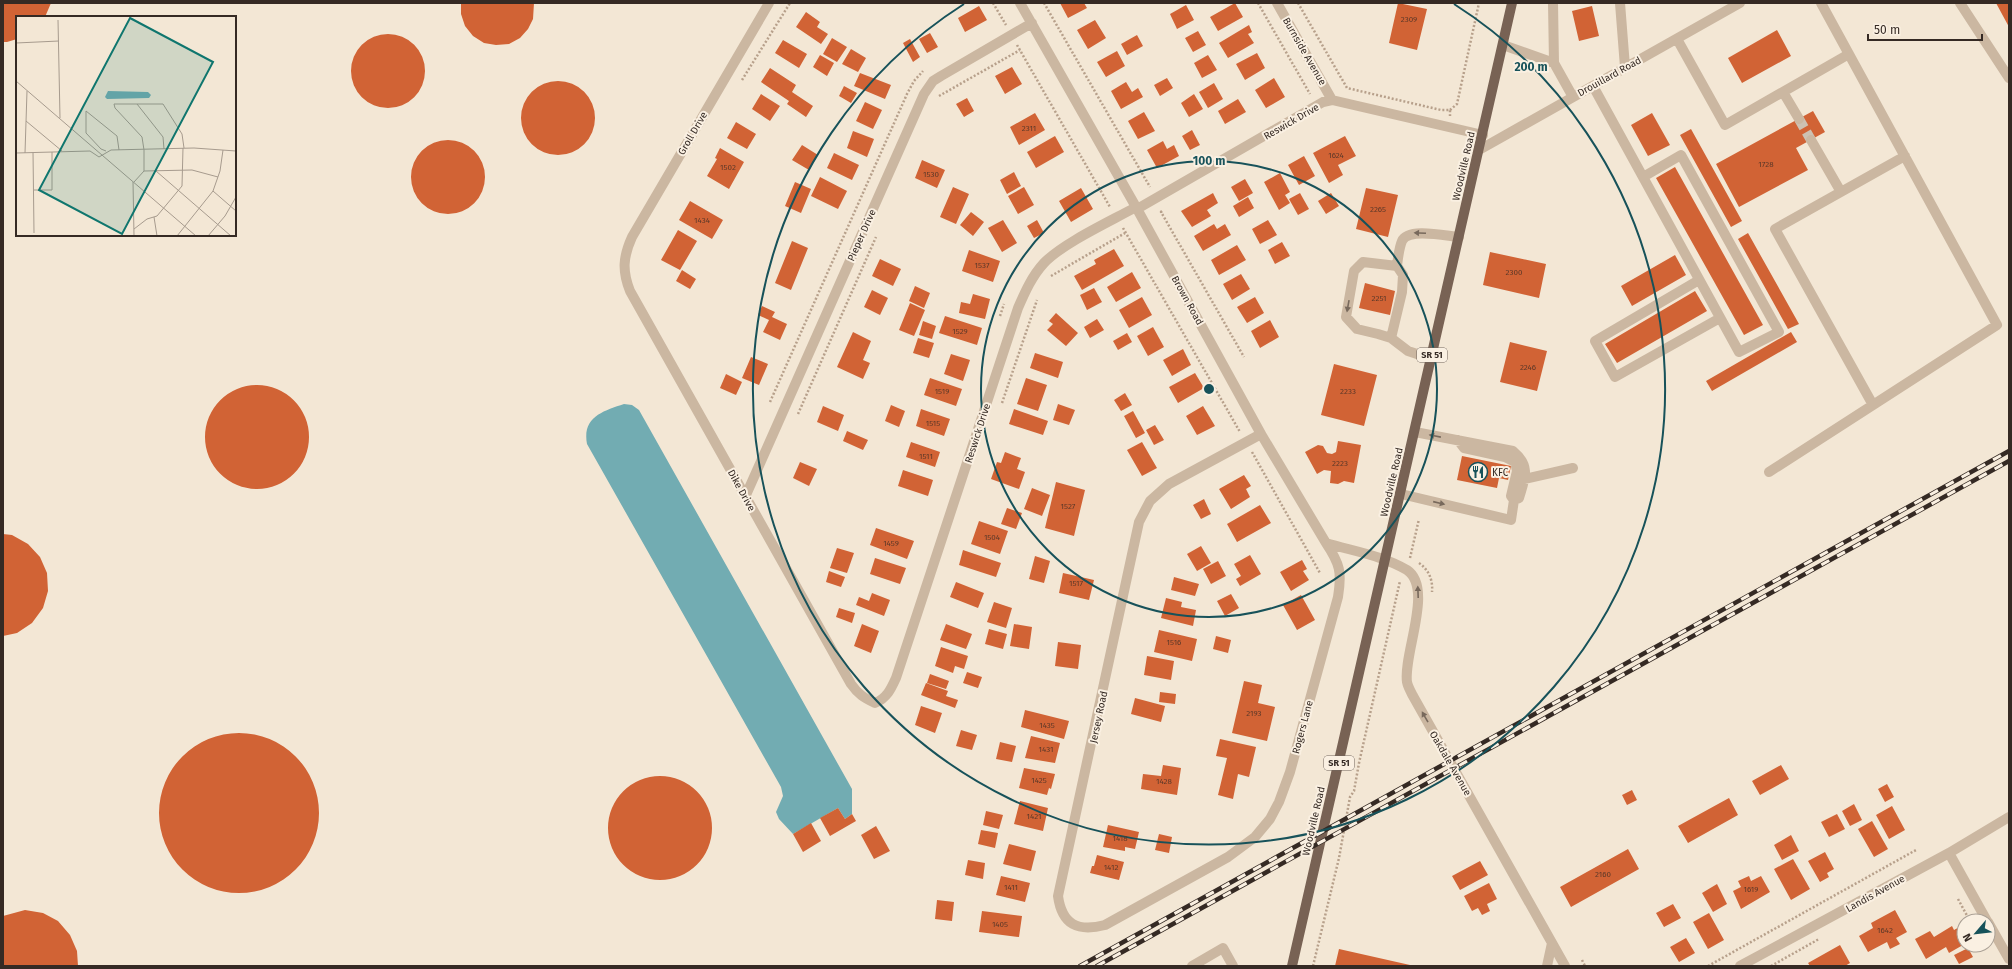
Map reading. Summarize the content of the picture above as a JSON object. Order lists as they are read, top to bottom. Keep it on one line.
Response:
{"streets":{"main road":["Woodville Road","SR 51"],"street":["Burnside Avenue","Drouillard Road","Reswick Drive","Groll Drive","Pieper Drive","Brown Road","Dike Drive","Jersey Road","Rogers Lane","Oakdale Avenue","Landis Avenue"]},"crossings":[["Burnside Avenue","Reswick Drive"],["Drouillard Road","Woodville Road"],["Reswick Drive","Brown Road"],["Reswick Drive","Dike Drive"],["Groll Drive","Dike Drive"],["Woodville Road","Oakdale Avenue"],["Pieper Drive","Brown Road"],["Pieper Drive","Dike Drive"],["Brown Road","Jersey Road"],["Brown Road","Rogers Lane"],["Jersey Road","Rogers Lane"]],"one_way":["Oakdale Avenue"],"places":{"restaurant":["KFC"]},"house_numbers":["2309","2311","1624","1728","1502","1530","2265","1434","1537","2300","2251","1529","2246","1519","2233","1515","1511","2223","1527","1504","1459","1517","1516","2193","1435","1431","1425","1428","1421","1418","1412","2160","1411","1619","1405","1642"],"scale_bar":"50 m","north":"bottom left","rings":["200 m","100 m"]}
